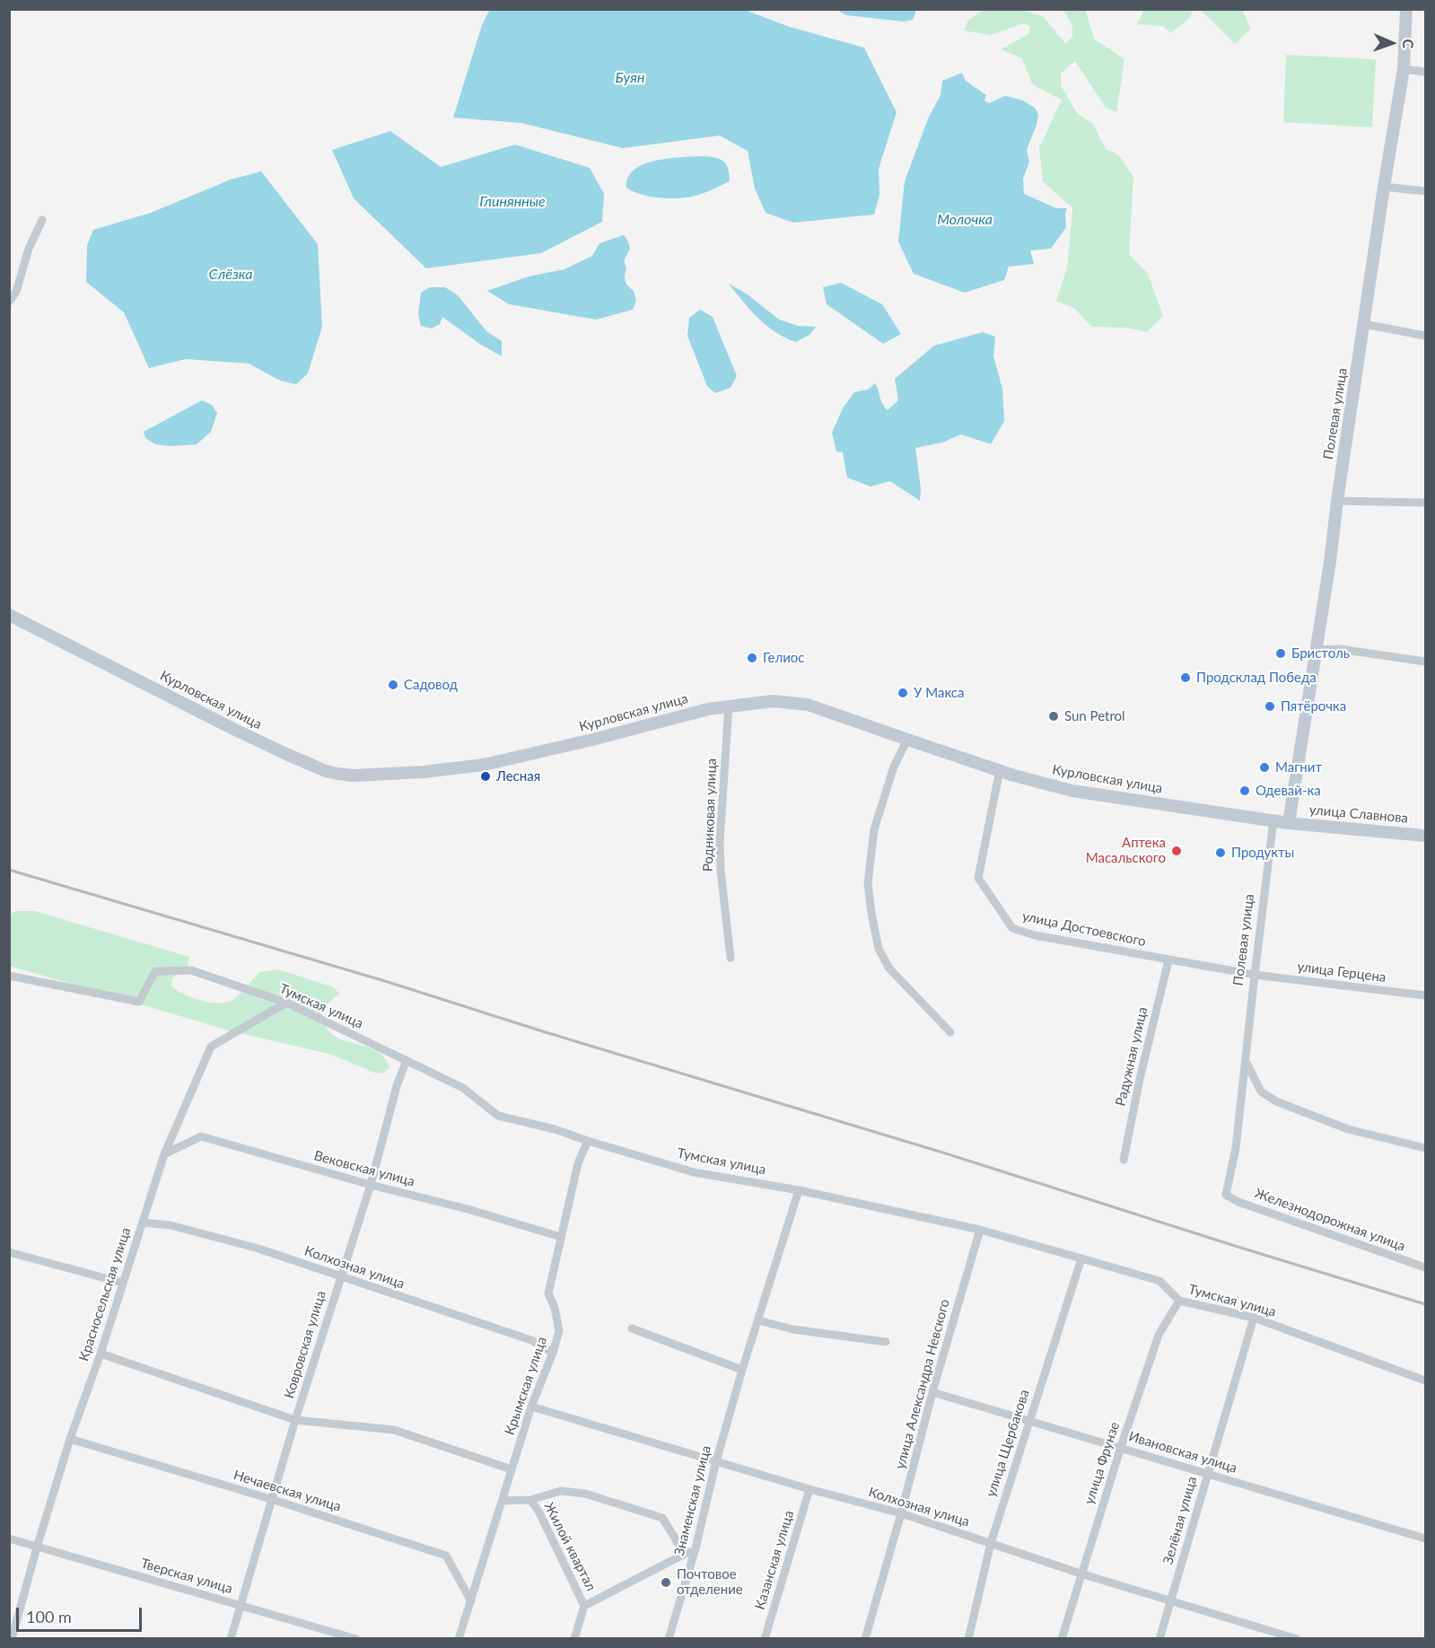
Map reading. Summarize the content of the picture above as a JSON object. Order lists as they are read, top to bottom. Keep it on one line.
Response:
{"streets":{"main road":["Полевая улица","Курловская улица","улица Славнова"],"street":["Родниковая улица","улица Достоевского","улица Герцена","Тумская улица","Радужная улица","Вековская улица","Железнодорожная улица","Колхозная улица","Красносельская улица","Ковровская улица","улица Александра Невского","Крымская улица","улица Щербакова","Ивановская улица","улица Фрунзе","Нечаевская улица","Знаменская улица","Зелёная улица","Жилой квартал","Казанская улица","Тверская улица"]},"crossings":[["Полевая улица","Курловская улица"],["Полевая улица","улица Славнова"],["Полевая улица","улица Достоевского"],["Полевая улица","улица Герцена"],["Полевая улица","Железнодорожная улица"],["Курловская улица","улица Славнова"],["Курловская улица","Родниковая улица"],["Курловская улица","улица Достоевского"],["улица Достоевского","улица Герцена"],["улица Достоевского","Радужная улица"],["Тумская улица","Красносельская улица"],["Тумская улица","Ковровская улица"],["Тумская улица","улица Александра Невского"],["Тумская улица","Крымская улица"],["Тумская улица","улица Щербакова"],["Тумская улица","улица Фрунзе"],["Тумская улица","Знаменская улица"],["Тумская улица","Зелёная улица"],["Вековская улица","Красносельская улица"],["Вековская улица","Ковровская улица"],["Вековская улица","Крымская улица"],["Колхозная улица","Красносельская улица"],["Колхозная улица","Ковровская улица"],["Колхозная улица","улица Александра Невского"],["Колхозная улица","Крымская улица"],["Колхозная улица","улица Щербакова"],["Колхозная улица","улица Фрунзе"],["Колхозная улица","Знаменская улица"],["Колхозная улица","Зелёная улица"],["Колхозная улица","Казанская улица"],["Красносельская улица","Нечаевская улица"],["Красносельская улица","Тверская улица"],["Ковровская улица","Нечаевская улица"],["Ковровская улица","Тверская улица"],["улица Александра Невского","Ивановская улица"],["Крымская улица","Нечаевская улица"],["улица Щербакова","Ивановская улица"],["Ивановская улица","улица Фрунзе"],["Ивановская улица","Зелёная улица"],["Знаменская улица","Жилой квартал"]],"water":["Буян","Глинянные","Молочка","Слёзка"],"places":["Бристоль","Гелиос","Продсклад Победа","Садовод","У Макса","Пятёрочка","Sun Petrol","Магнит","Лесная","Одевай-ка","Аптека Масальского","Продукты","Почтовое отделение"],"scale_bar":"100 m","north":"right"}
